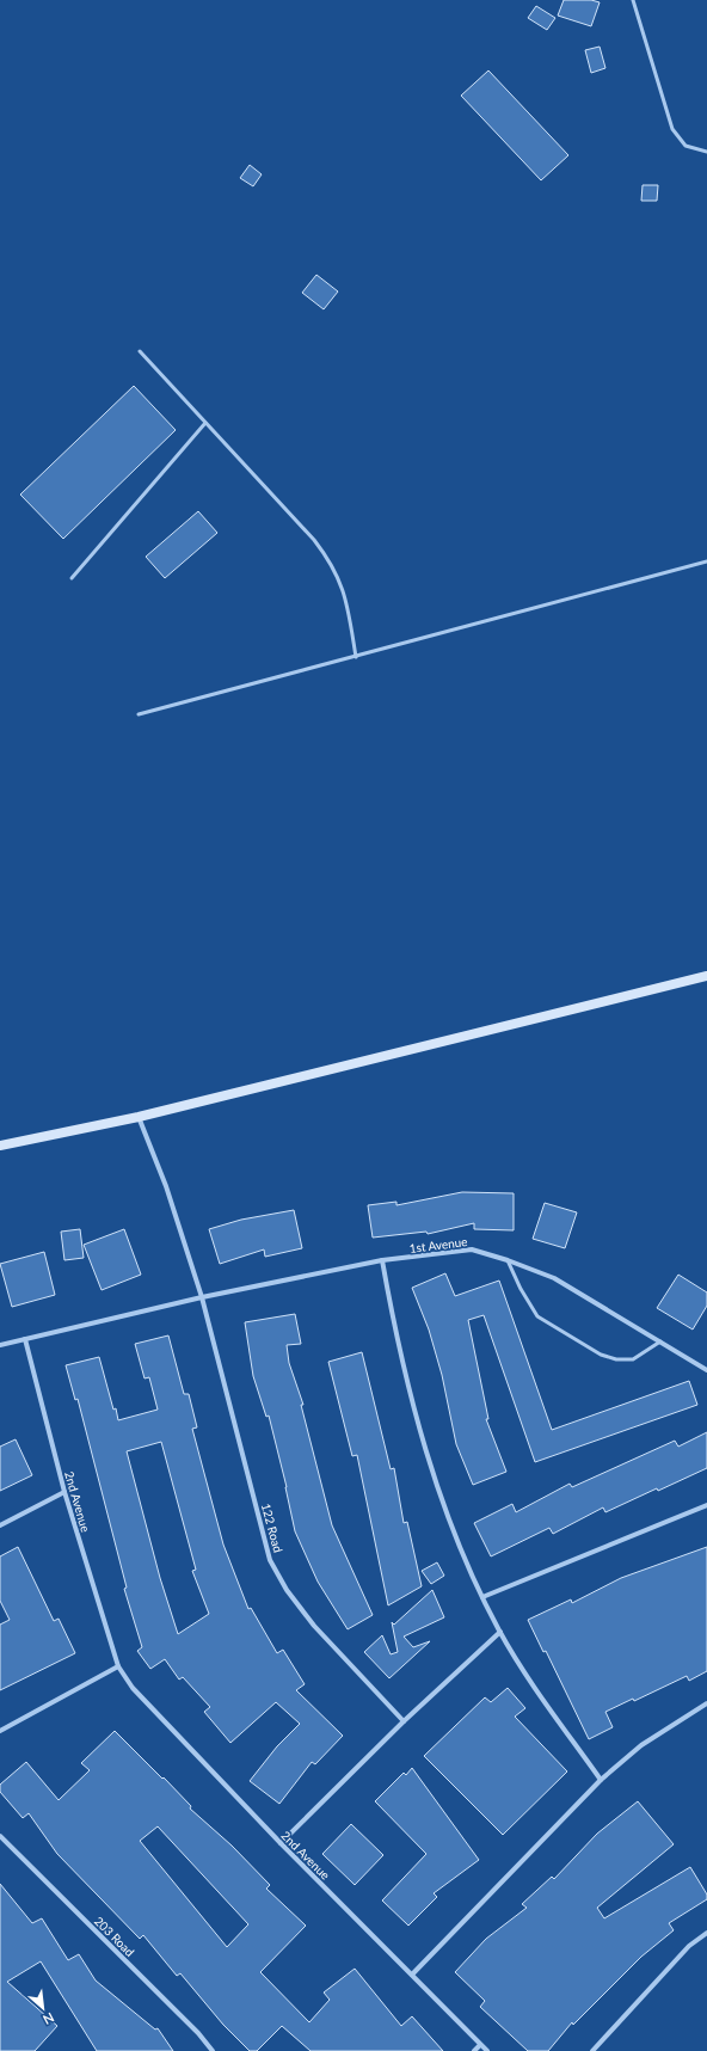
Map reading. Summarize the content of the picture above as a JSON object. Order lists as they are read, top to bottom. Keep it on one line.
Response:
{"streets":{"street":["1st Avenue","2nd Avenue","122 Road","203 Road"]},"crossings":[["1st Avenue","2nd Avenue"],["1st Avenue","122 Road"]],"north":"bottom right"}
